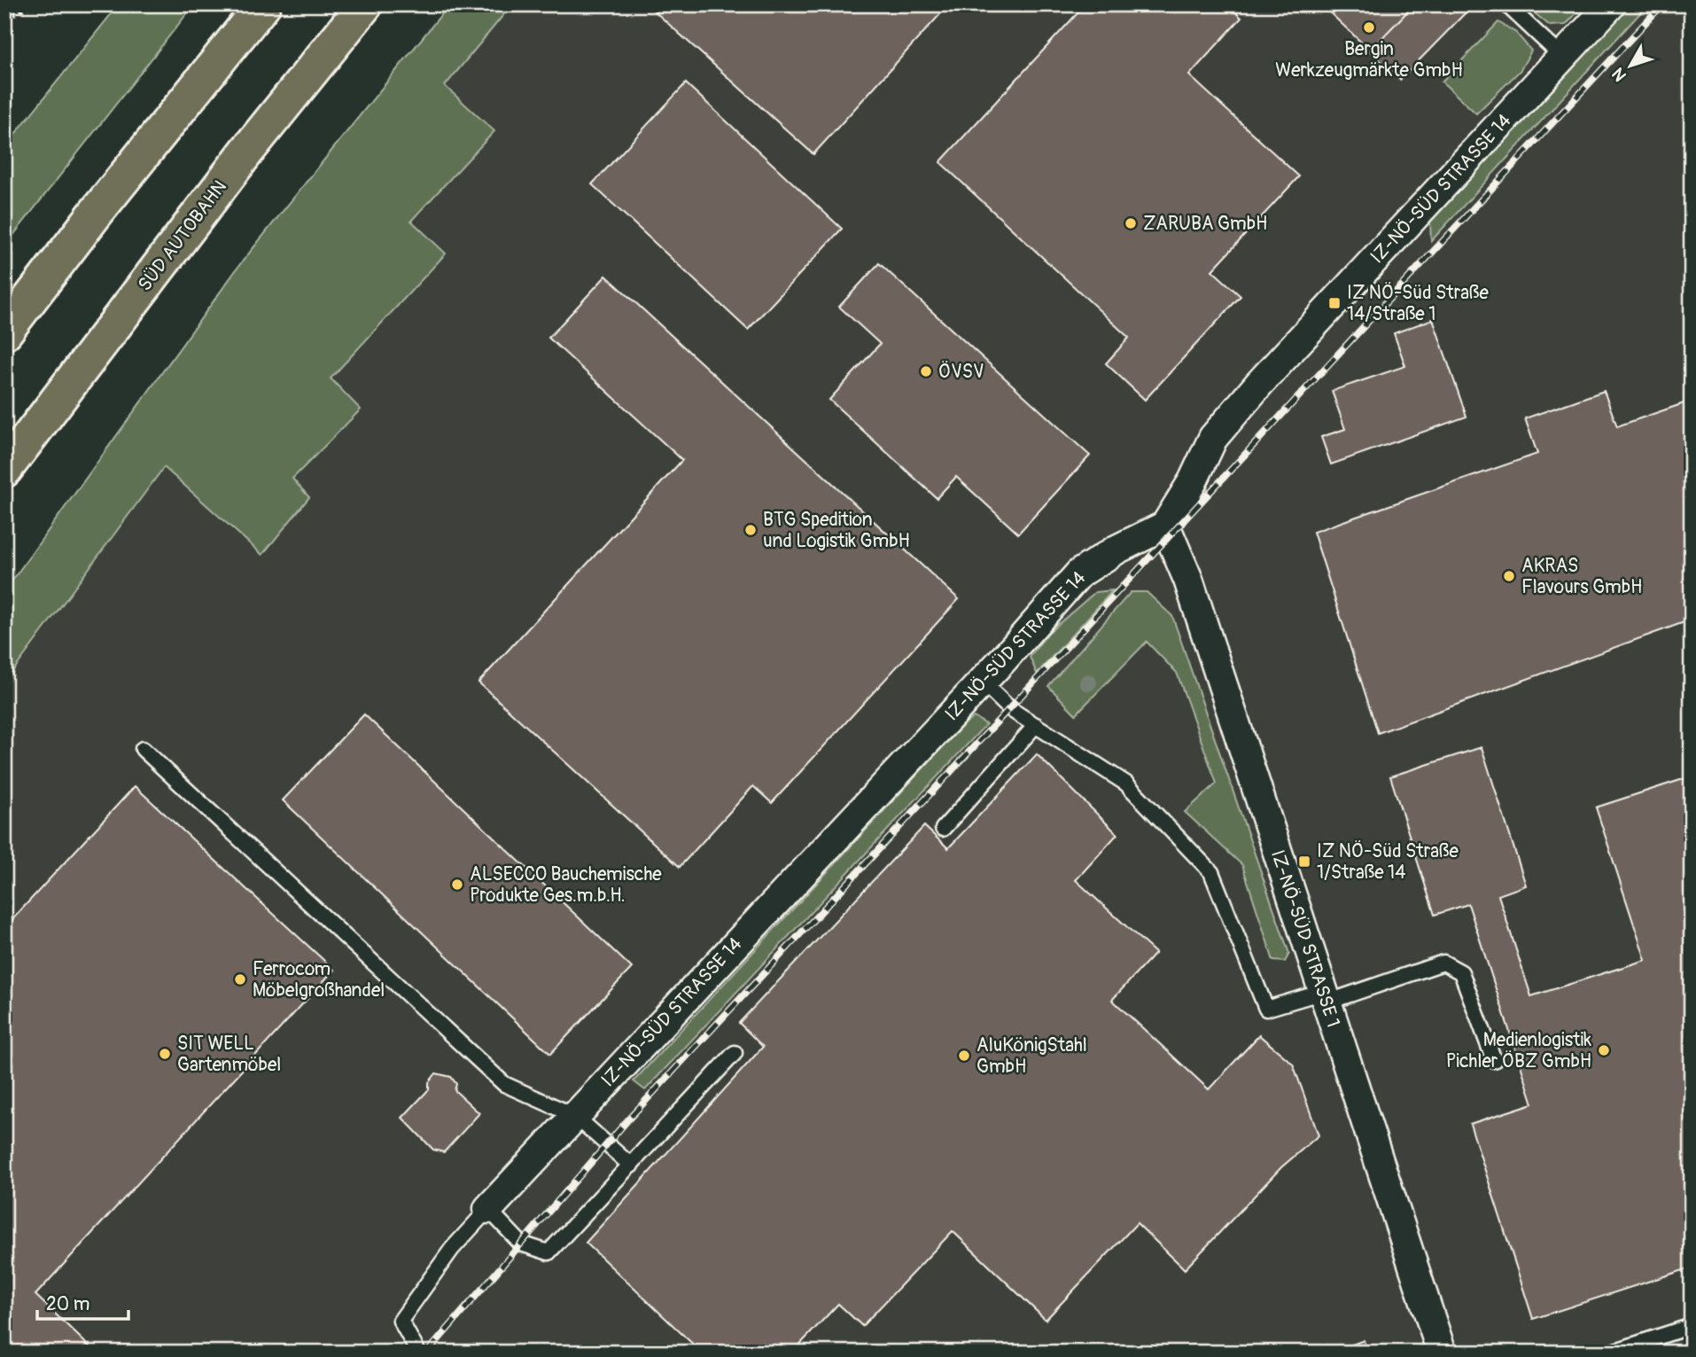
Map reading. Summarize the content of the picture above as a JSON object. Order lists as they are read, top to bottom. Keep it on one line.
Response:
{"streets":{"highway":["SÜD AUTOBAHN"],"street":["IZ-NÖ-SÜD STRASSE 14","IZ-NÖ-SÜD STRASSE 1"]},"crossings":[["IZ-NÖ-SÜD STRASSE 14","IZ-NÖ-SÜD STRASSE 1"]],"places":{"other":["Bergin Werkzeugmärkte GmbH","ZARUBA GmbH","ÖVSV","BTG Spedition und Logistik GmbH","AKRAS Flavours GmbH","ALSECCO Bauchemische Produkte Ges.m.b.H.","Ferrocom Möbelgroßhandel","Medienlogistik Pichler ÖBZ GmbH","SIT WELL Gartenmöbel","AluKönigStahl GmbH"],"transit":["IZ NÖ-Süd Straße 14/Straße 1","IZ NÖ-Süd Straße 1/Straße 14"]},"scale_bar":"20 m","north":"bottom left"}
